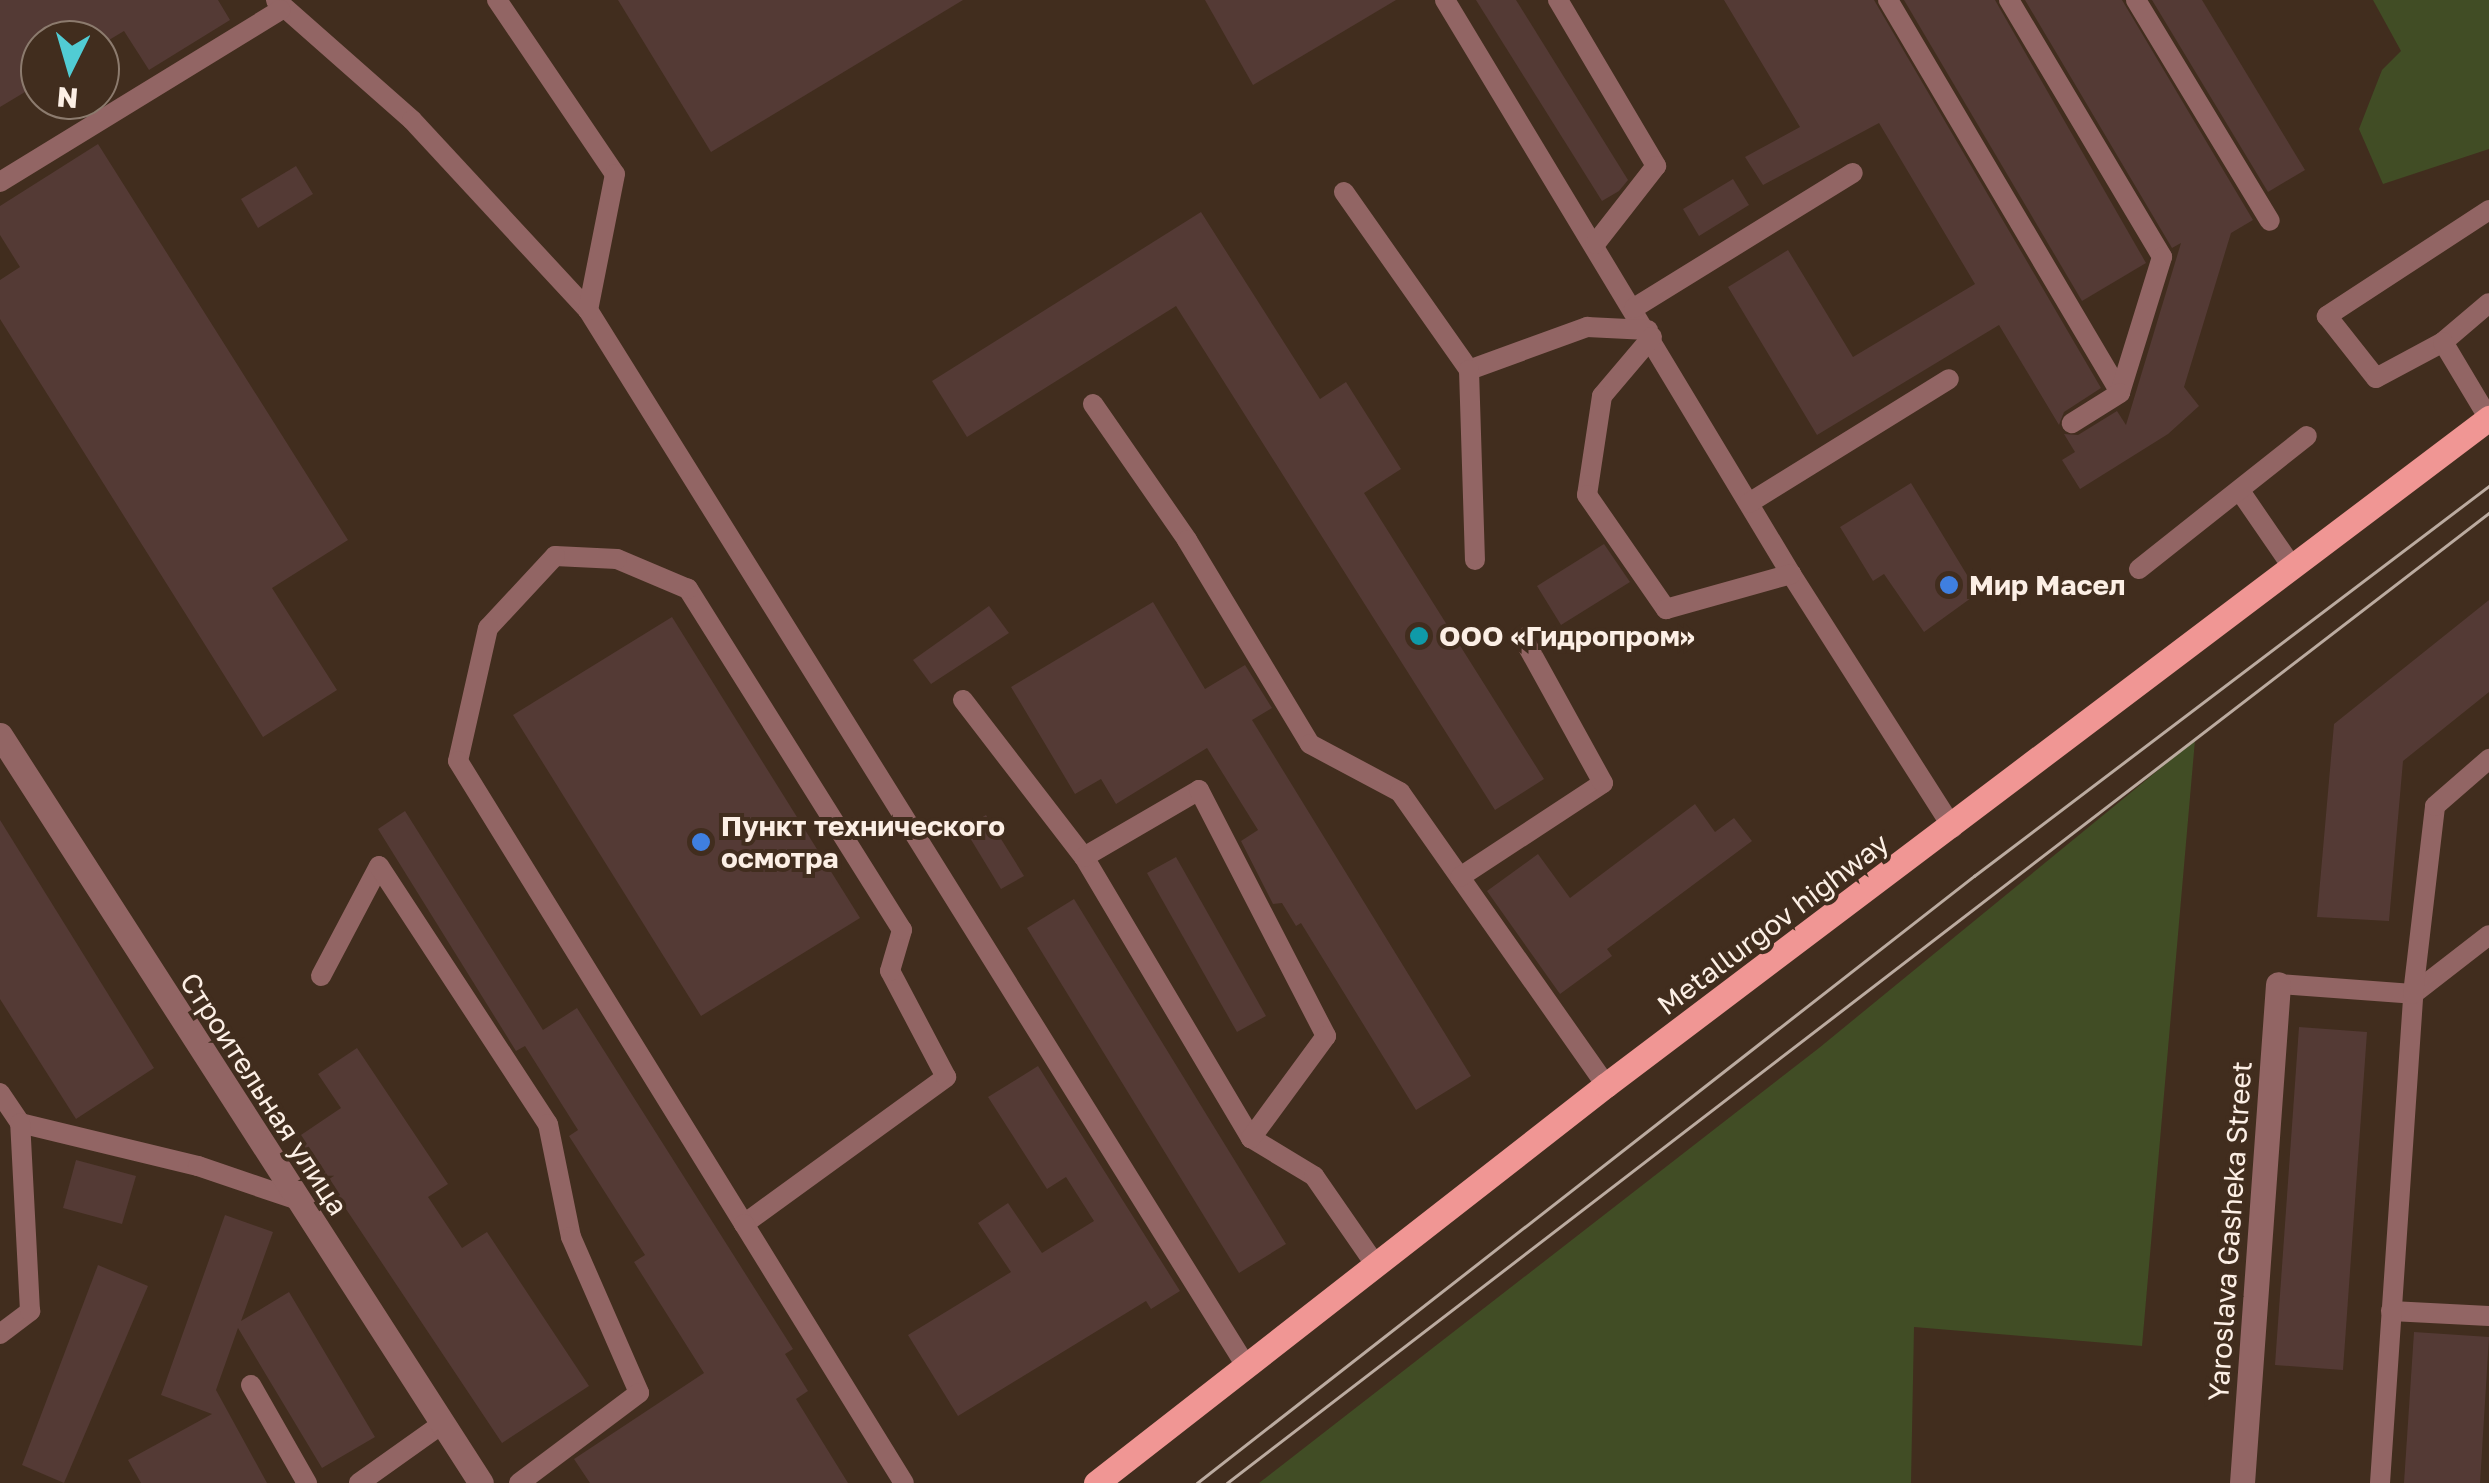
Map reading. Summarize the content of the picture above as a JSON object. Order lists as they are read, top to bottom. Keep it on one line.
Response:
{"streets":{"main road":["Metallurgov highway"],"street":["Строительная улица","Yaroslava Gasheka Street"]},"places":["Мир Масел","ООО «Гидропром»","Пункт технического осмотра"],"north":"bottom"}
